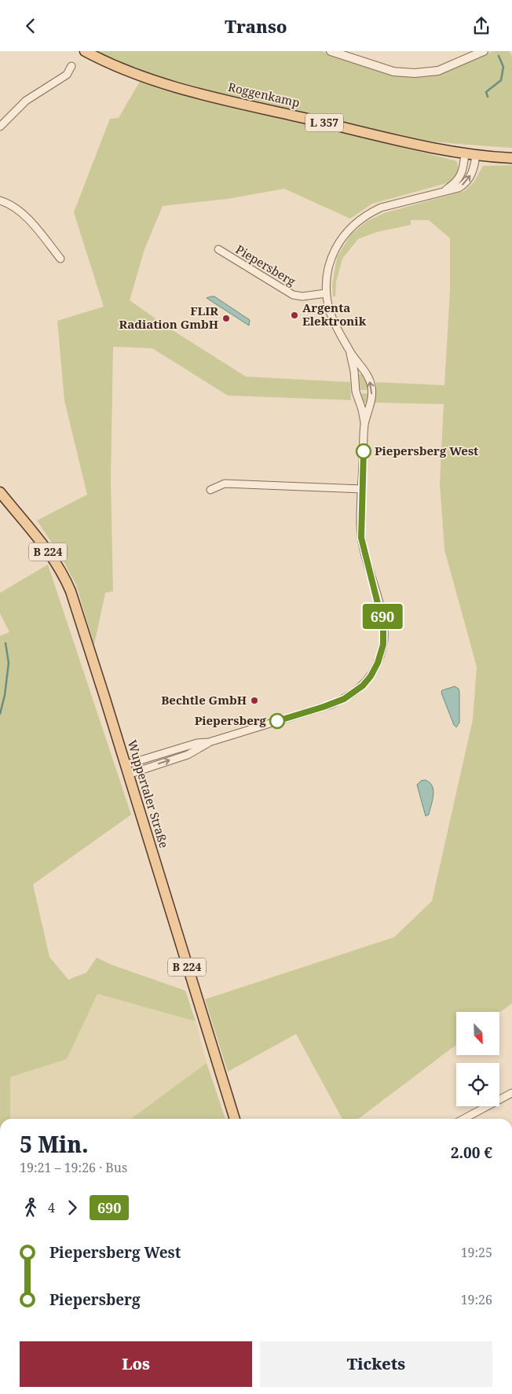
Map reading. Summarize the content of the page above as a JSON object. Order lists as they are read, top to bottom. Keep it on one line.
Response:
{"streets":{"main road":["Roggenkamp","L 357","B 224","Wuppertaler Straße"],"street":["Piepersberg"]},"places":["Argenta Elektronik","FLIR Radiation GmbH","Piepersberg West","Bechtle GmbH","Piepersberg"],"lines":["bus line 690"],"north":"bottom right","page":{"header":"Transo","on_map":"690","heading":["5 Min.","19:21 – 19:26 · Bus","2.00 €"],"legs":["4","690"],"list":[{"name":"Piepersberg West","value":"19:25"},{"name":"Piepersberg","value":"19:26"}],"buttons":["Los","Tickets"]}}
